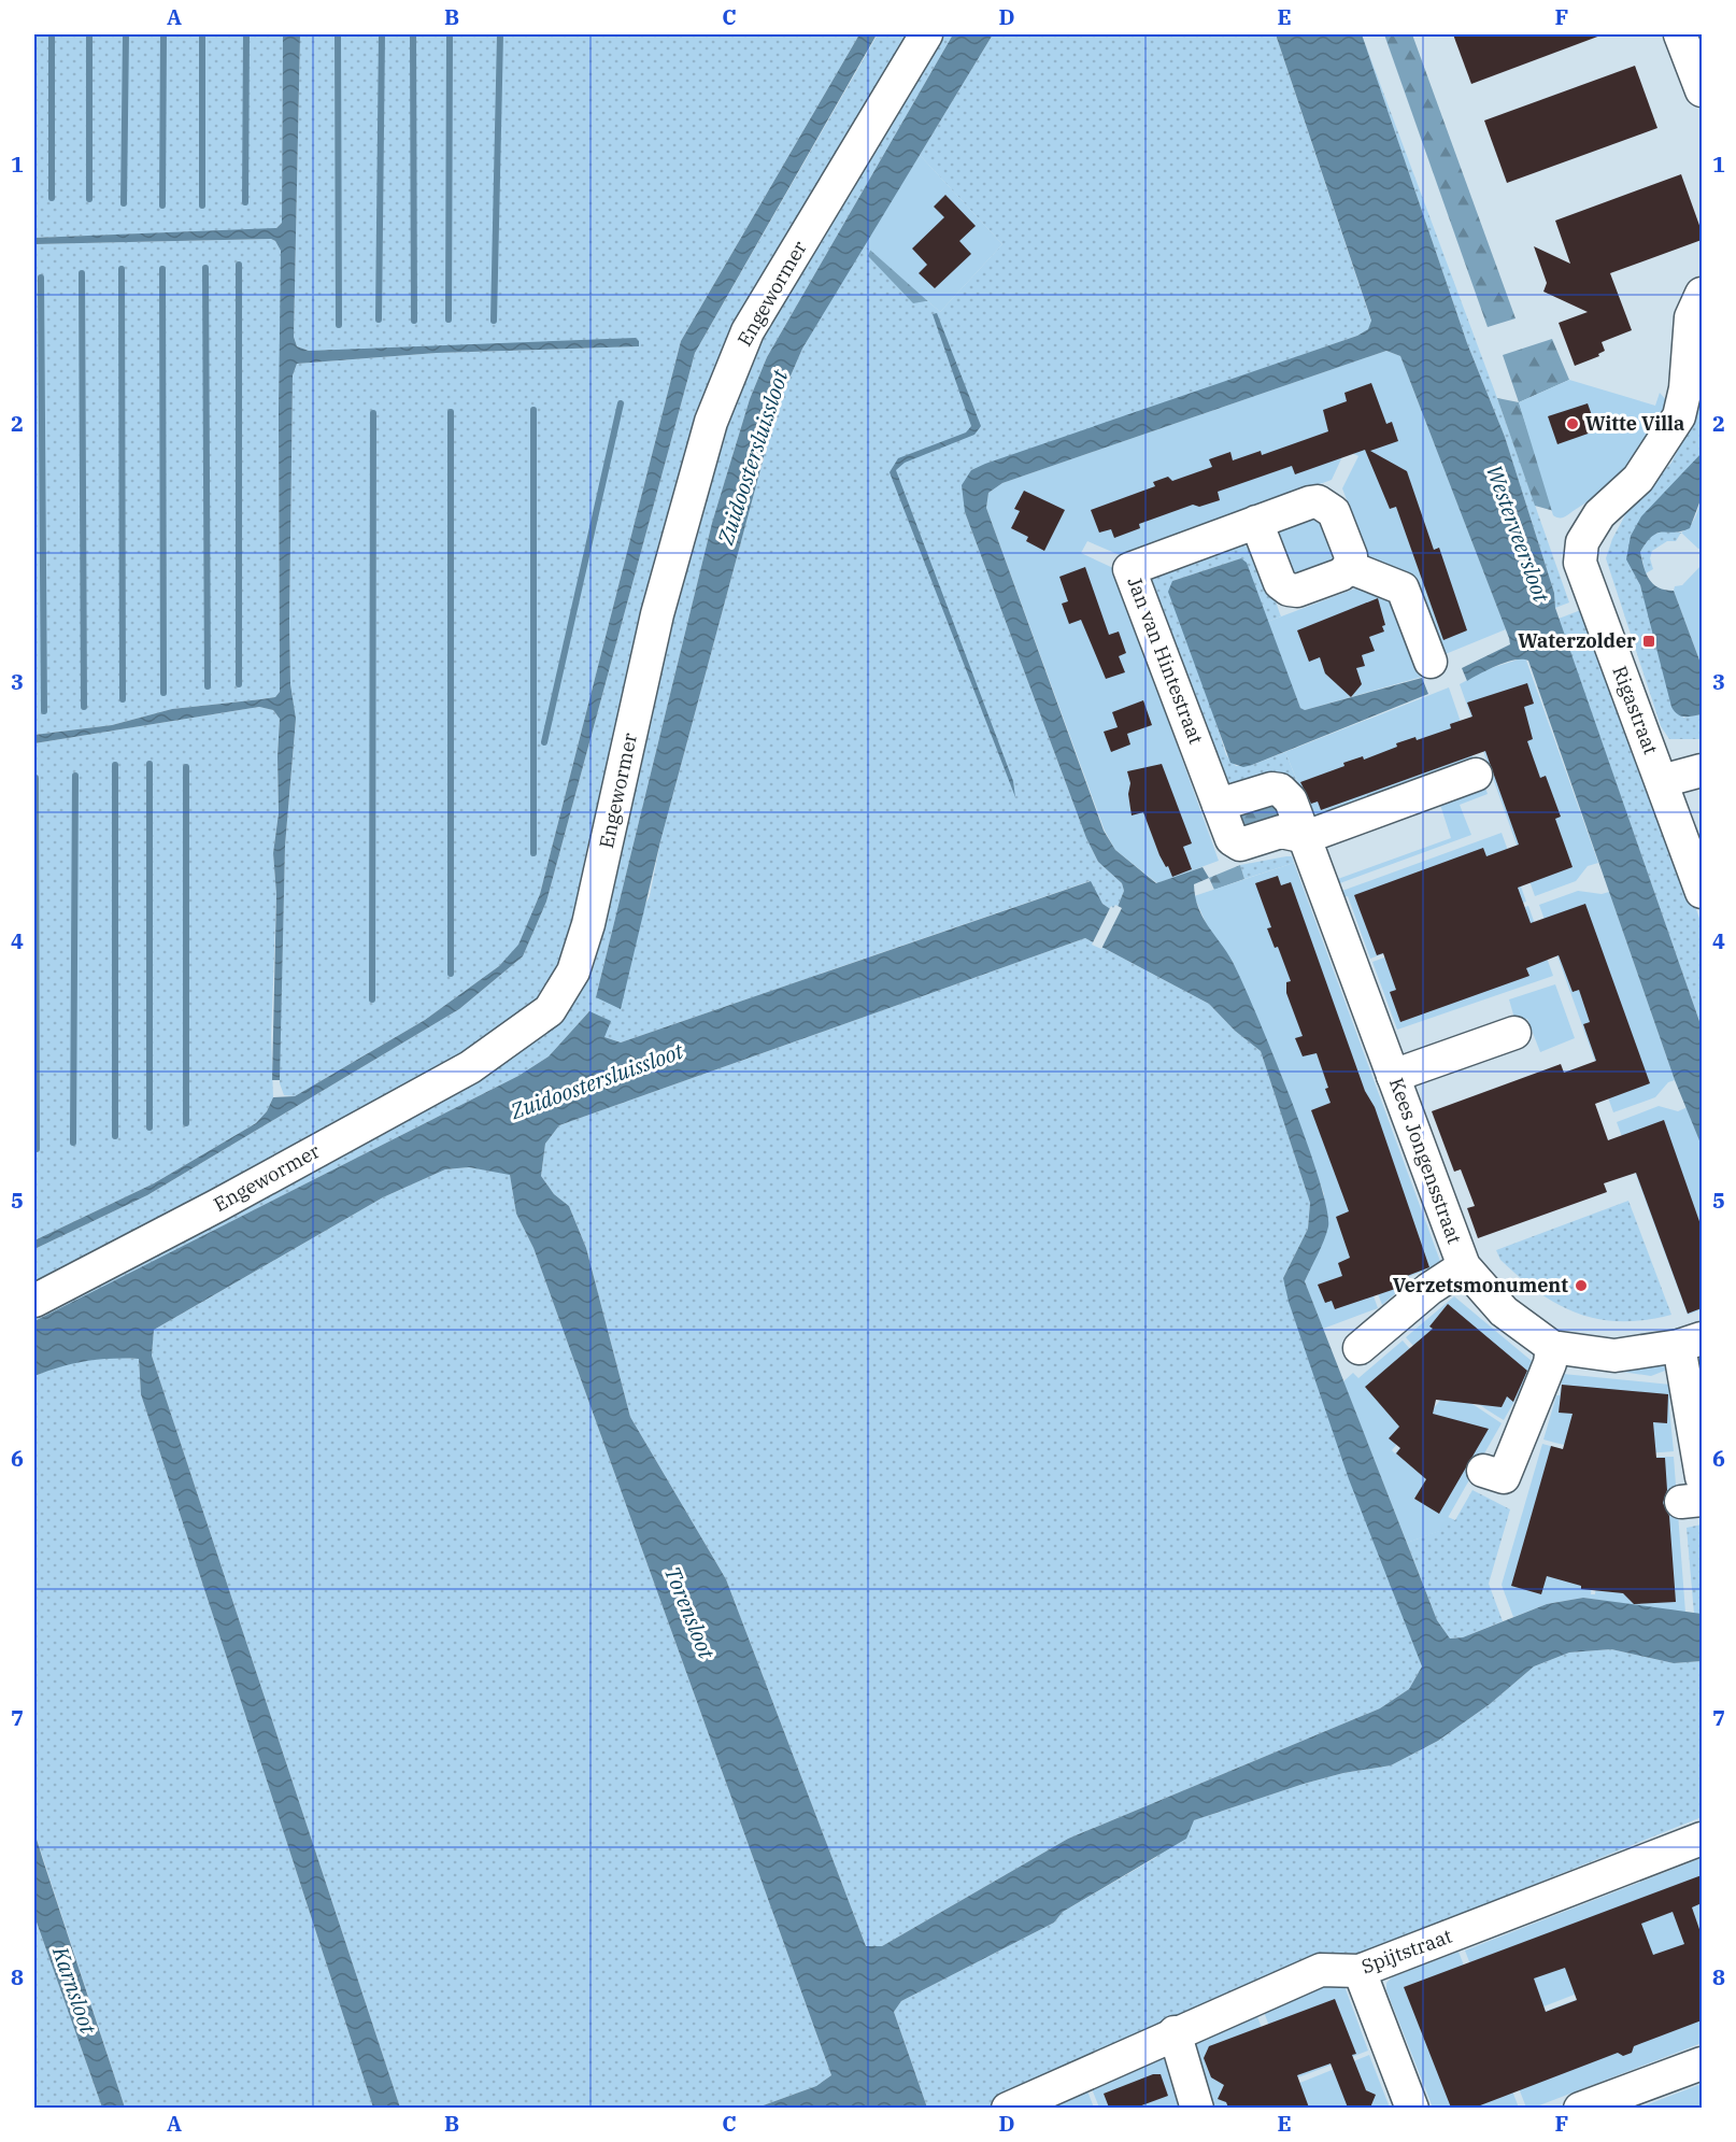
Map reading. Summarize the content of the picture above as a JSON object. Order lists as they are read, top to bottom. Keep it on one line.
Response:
{"streets":{"street":["Engewormer","Jan van Hintestraat","Rigastraat","Kees Jongensstraat","Spijtstraat"]},"crossings":[["Jan van Hintestraat","Kees Jongensstraat"]],"water":["Zuidoostersluissloot","Westerveersloot","Torensloot","Karnsloot"],"places":{"other":["Witte Villa","Verzetsmonument"],"transit":["Waterzolder"]},"grid":{"columns":["A","B","C","D","E","F"],"rows":["1","2","3","4","5","6","7","8"]}}
